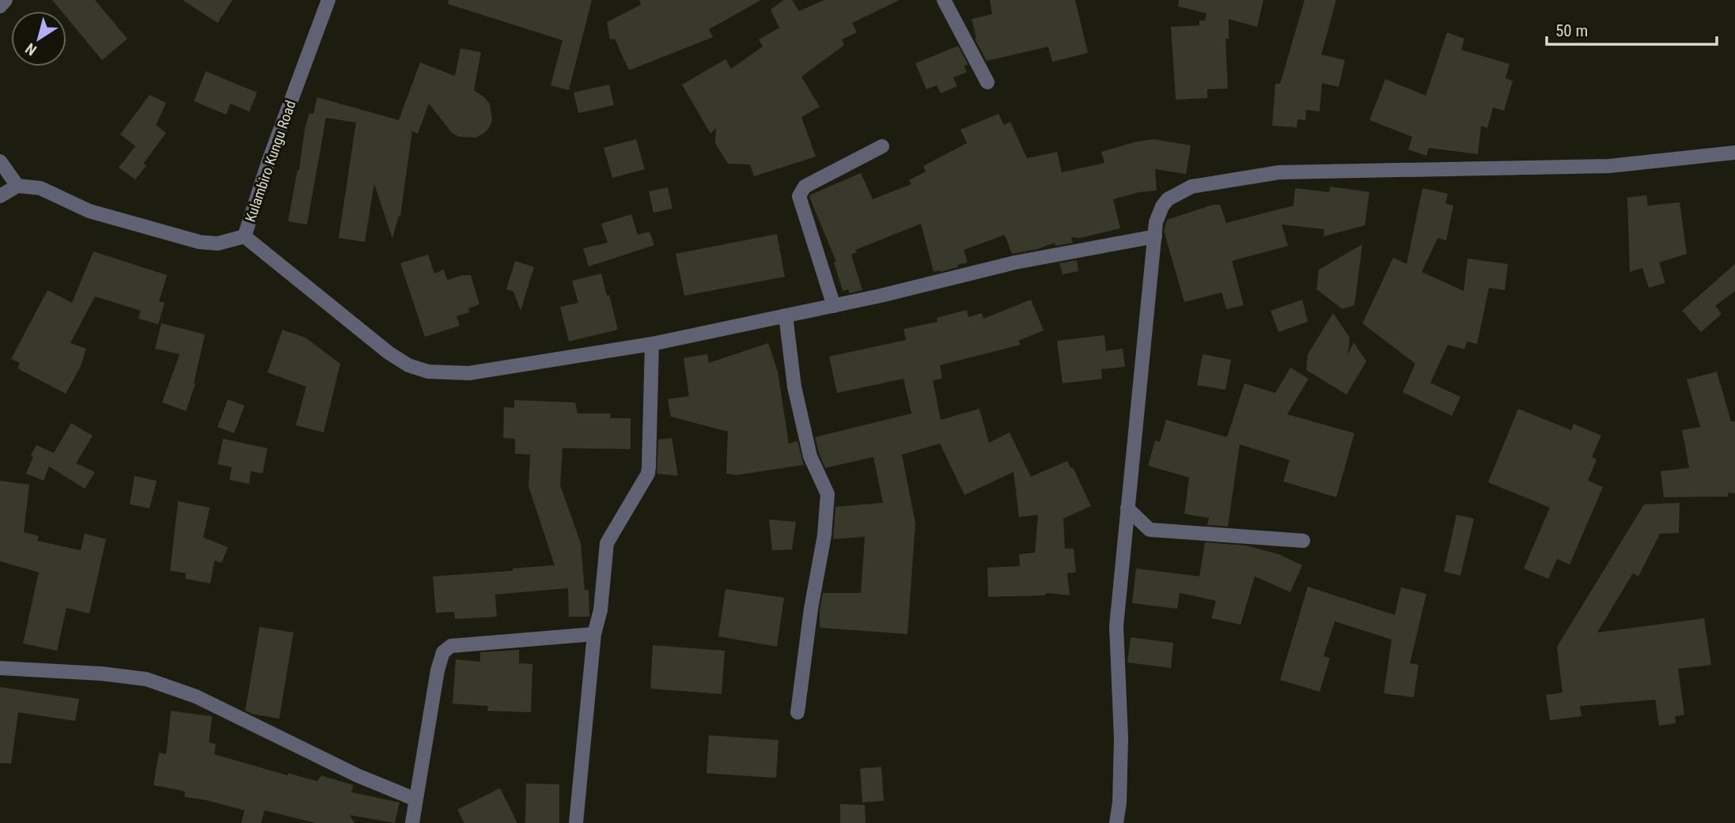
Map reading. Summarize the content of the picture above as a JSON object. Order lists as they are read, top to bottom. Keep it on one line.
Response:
{"streets":{"street":["Kulambiro Kungu Road"]},"scale_bar":"50 m","north":"bottom left"}
